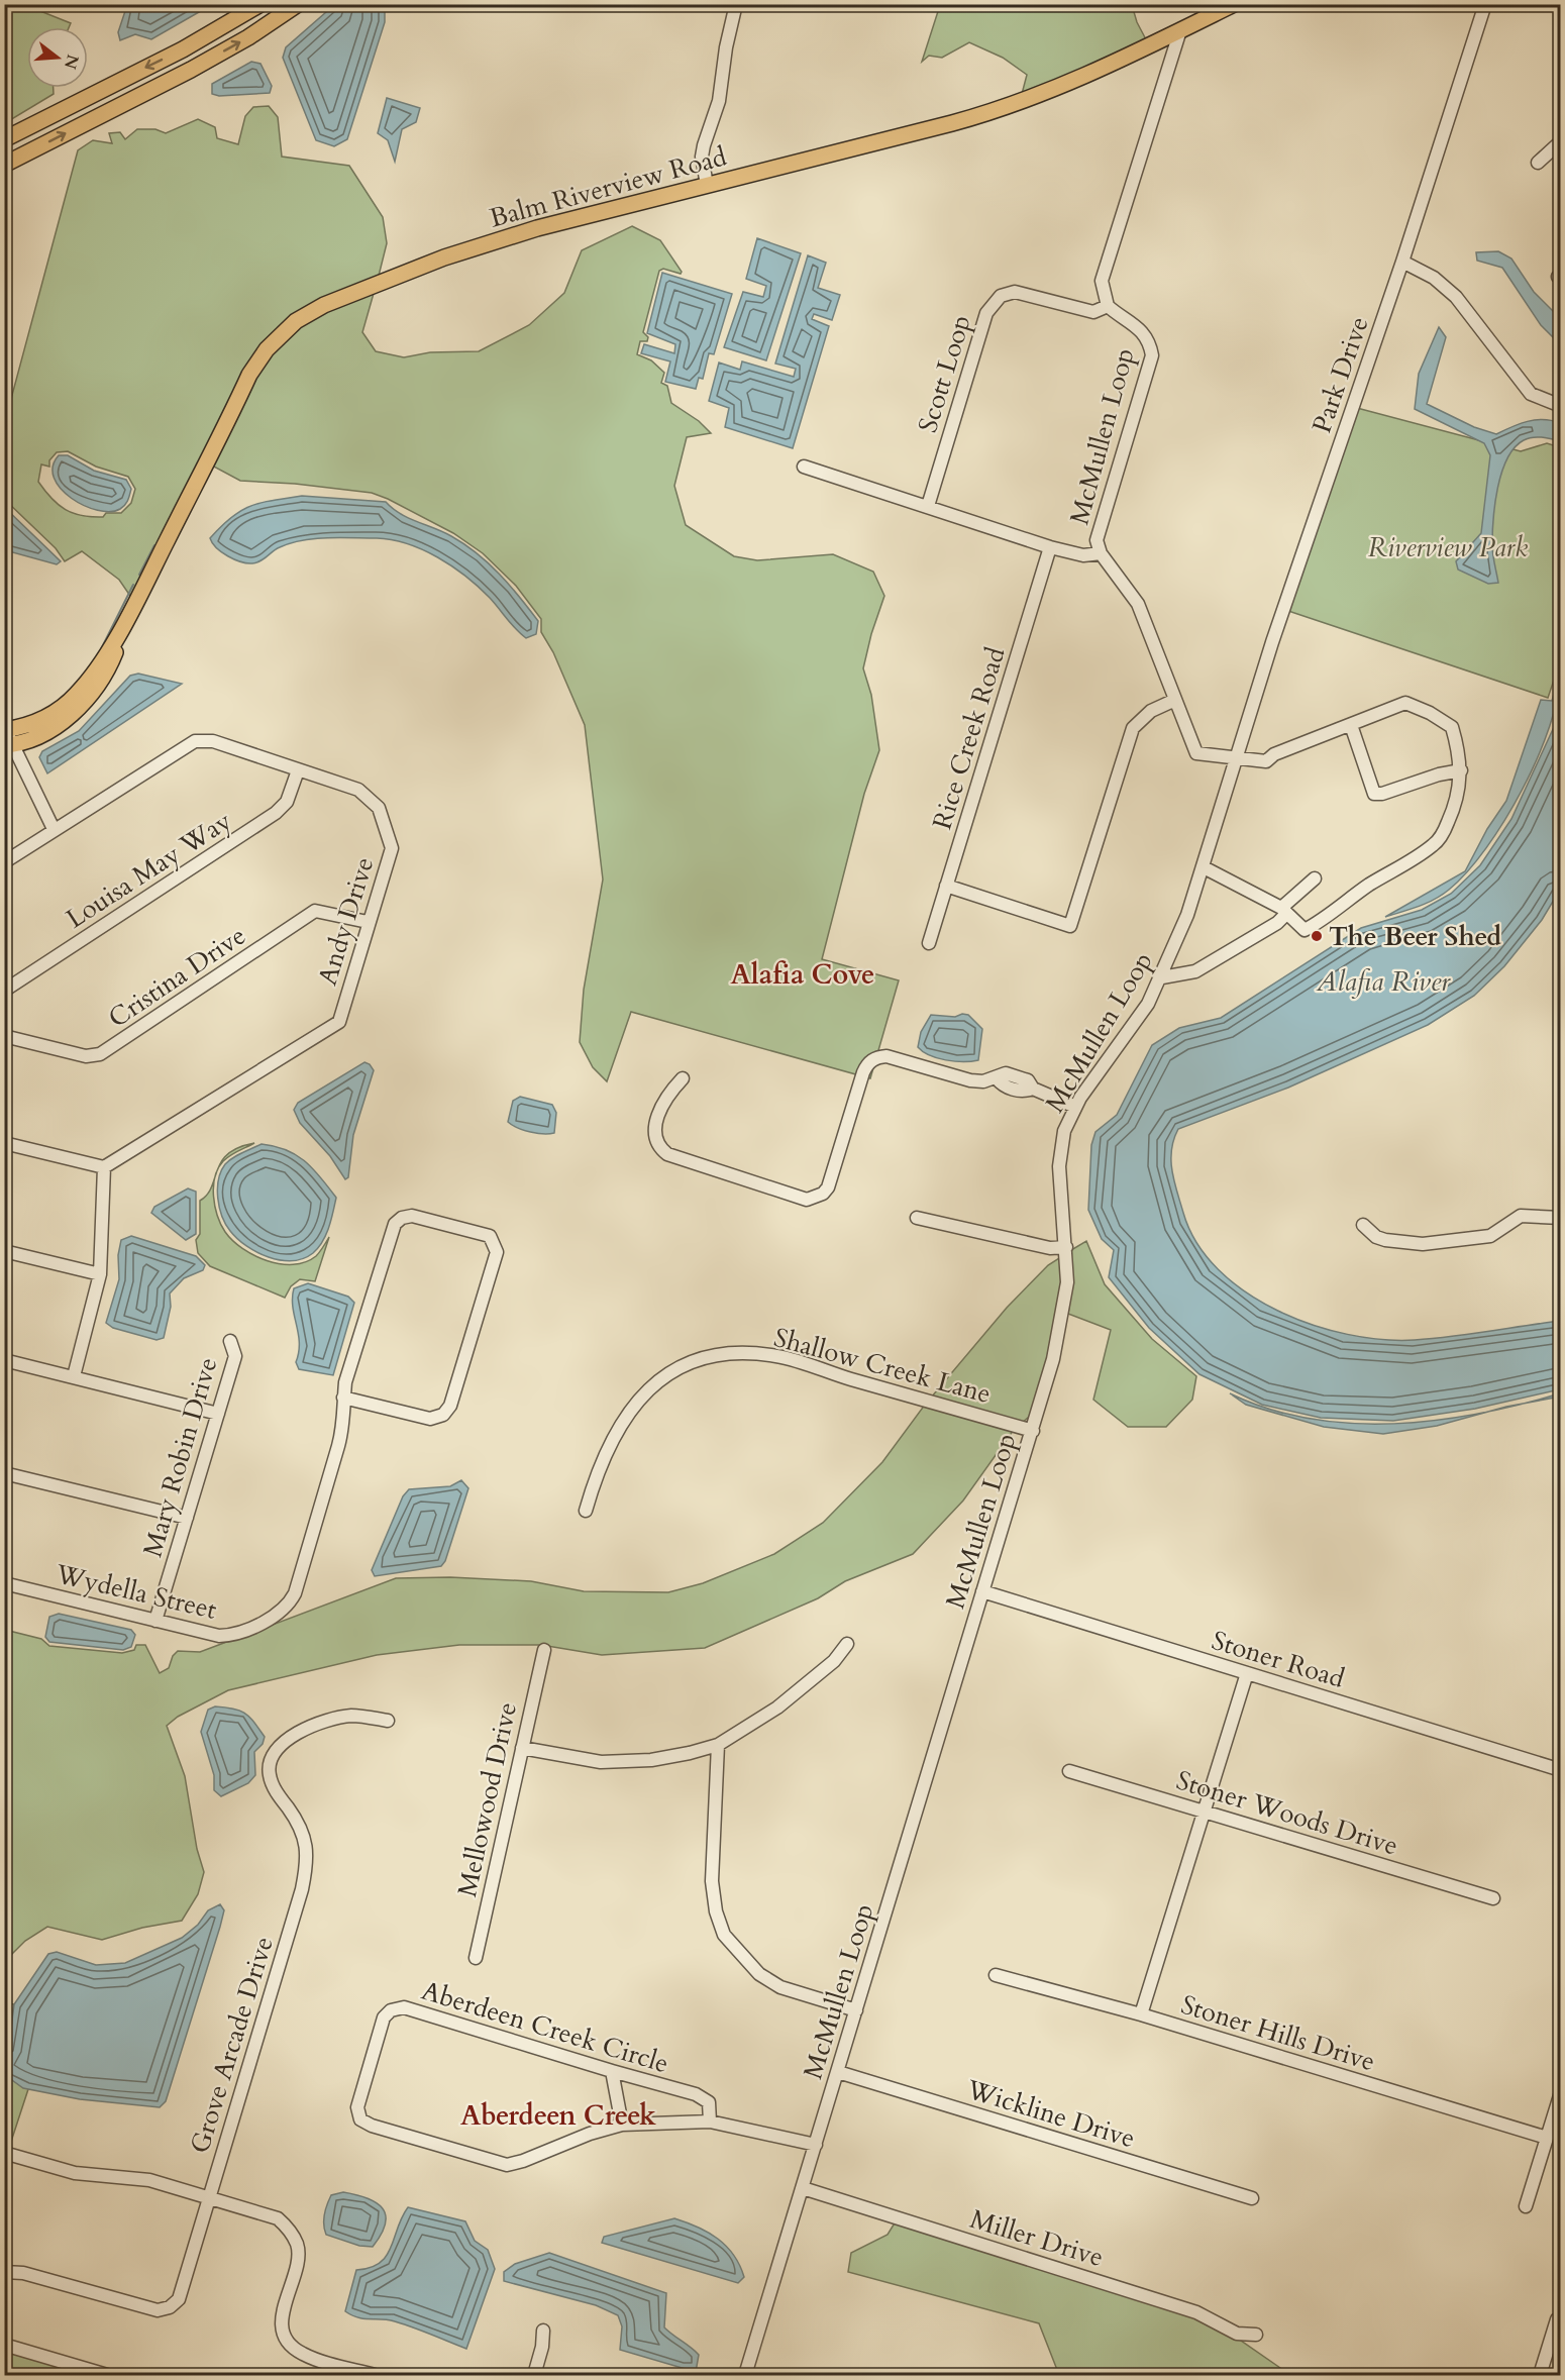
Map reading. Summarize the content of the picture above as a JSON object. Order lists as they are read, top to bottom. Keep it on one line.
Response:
{"streets":{"main road":["Balm Riverview Road"],"street":["Scott Loop","Park Drive","McMullen Loop","Rice Creek Road","Louisa May Way","Andy Drive","Cristina Drive","Shallow Creek Lane","Mary Robin Drive","Wydella Street","Stoner Road","Mellowood Drive","Stoner Woods Drive","Aberdeen Creek Circle","Stoner Hills Drive","Grove Arcade Drive","Wickline Drive","Miller Drive"]},"crossings":[["Balm Riverview Road","McMullen Loop"],["Scott Loop","McMullen Loop"],["Park Drive","McMullen Loop"],["McMullen Loop","Shallow Creek Lane"],["McMullen Loop","Stoner Road"],["McMullen Loop","Aberdeen Creek Circle"],["McMullen Loop","Wickline Drive"],["McMullen Loop","Miller Drive"],["Louisa May Way","Andy Drive"],["Andy Drive","Cristina Drive"],["Mary Robin Drive","Wydella Street"]],"districts":["Alafia Cove","Aberdeen Creek"],"water":["Alafia River"],"parks":["Riverview Park"],"places":["The Beer Shed"],"north":"right"}
